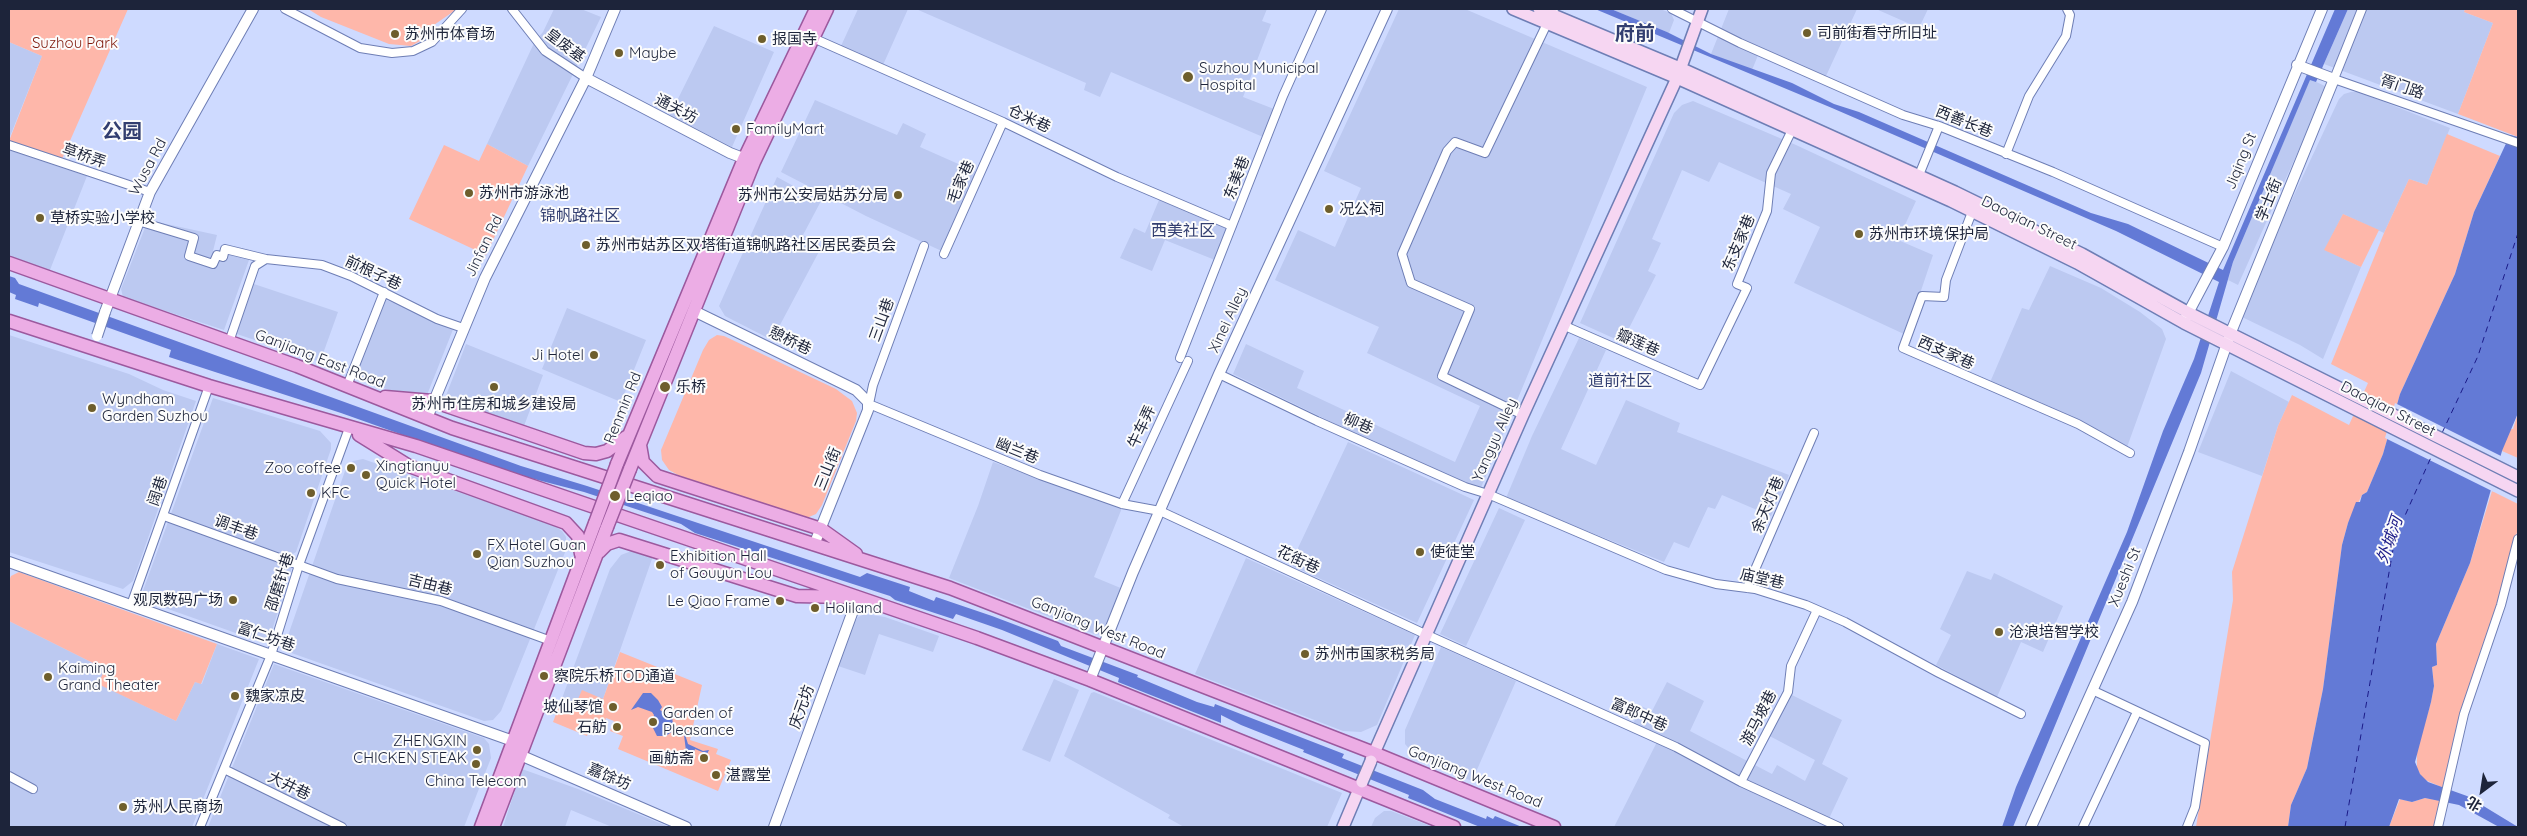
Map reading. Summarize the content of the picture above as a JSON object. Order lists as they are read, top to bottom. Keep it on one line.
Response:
{"streets":{"main road":["Daoqian Street","Ganjiang East Road","Renmin Rd","Yangyu Alley","Ganjiang West Road"],"street":["皇废基","胥门路","通关坊","仓米巷","西善长巷","草桥弄","Jiqing St","Wusa Rd","东美巷","毛家巷","学士街","东支家巷","Jinfan Rd","前根子巷","三山巷","Xinei Alley","憩桥巷","瓣莲巷","西支家巷","柳巷","牛车弄","幽兰巷","三山街","阔巷","余天灯巷","调丰巷","花街巷","Xueshi St","庙堂巷","邵磨针巷","吉由巷","富仁坊巷","庆元坊","富郎中巷","游马坡巷","嘉馀坊","大井巷"]},"crossings":[["皇废基","通关坊"],["皇废基","Jinfan Rd"],["胥门路","Jiqing St"],["胥门路","学士街"],["通关坊","Jinfan Rd"],["通关坊","Renmin Rd"],["仓米巷","东美巷"],["仓米巷","毛家巷"],["仓米巷","Renmin Rd"],["西善长巷","Jiqing St"],["西善长巷","Yangyu Alley"],["草桥弄","Wusa Rd"],["Jiqing St","Daoqian Street"],["Wusa Rd","前根子巷"],["Wusa Rd","Ganjiang East Road"],["东美巷","牛车弄"],["学士街","Daoqian Street"],["学士街","Xueshi St"],["Daoqian Street","东支家巷"],["Daoqian Street","西支家巷"],["Daoqian Street","Yangyu Alley"],["Daoqian Street","Xueshi St"],["东支家巷","瓣莲巷"],["Jinfan Rd","前根子巷"],["Jinfan Rd","Ganjiang East Road"],["三山巷","憩桥巷"],["三山巷","幽兰巷"],["三山巷","三山街"],["Xinei Alley","柳巷"],["Xinei Alley","幽兰巷"],["Xinei Alley","花街巷"],["Xinei Alley","Ganjiang West Road"],["憩桥巷","Renmin Rd"],["憩桥巷","幽兰巷"],["憩桥巷","三山街"],["瓣莲巷","Yangyu Alley"],["Ganjiang East Road","Ganjiang West Road"],["Renmin Rd","吉由巷"],["Renmin Rd","富仁坊巷"],["Renmin Rd","嘉馀坊"],["柳巷","Yangyu Alley"],["柳巷","庙堂巷"],["牛车弄","幽兰巷"],["Yangyu Alley","花街巷"],["Yangyu Alley","庙堂巷"],["Yangyu Alley","Ganjiang West Road"],["Yangyu Alley","富郎中巷"],["幽兰巷","三山街"],["幽兰巷","花街巷"],["三山街","Ganjiang West Road"],["阔巷","调丰巷"],["阔巷","富仁坊巷"],["余天灯巷","庙堂巷"],["调丰巷","邵磨针巷"],["调丰巷","吉由巷"],["花街巷","富郎中巷"],["庙堂巷","游马坡巷"],["邵磨针巷","吉由巷"],["邵磨针巷","富仁坊巷"],["邵磨针巷","大井巷"],["富郎中巷","游马坡巷"]],"districts":["府前","公园","锦帆路社区","西美社区","道前社区"],"water":["外城河"],"parks":["Suzhou Park"],"places":["司前街看守所旧址","苏州市体育场","报国寺","Maybe","Suzhou Municipal Hospital","FamilyMart","苏州市游泳池","苏州市公安局姑苏分局","况公祠","草桥实验小学校","苏州市环境保护局","苏州市姑苏区双塔街道锦帆路社区居民委员会","Ji Hotel","苏州市住房和城乡建设局","乐桥","Wyndham Garden Suzhou","Zoo coffee","Xingtianyu Quick Hotel","KFC","Leqiao","使徒堂","FX Hotel Guan Qian Suzhou","Exhibition Hall of Gouyun Lou","观凤数码广场","Le Qiao Frame","Holiland","沧浪培智学校","苏州市国家税务局","察院乐桥TOD通道","Kaiming Grand Theater","魏家凉皮","坡仙琴馆","Garden of Pleasance","石舫","ZHENGXIN CHICKEN STEAK","画舫斋","China Telecom","湛露堂","苏州人民商场"],"north":"bottom left"}
